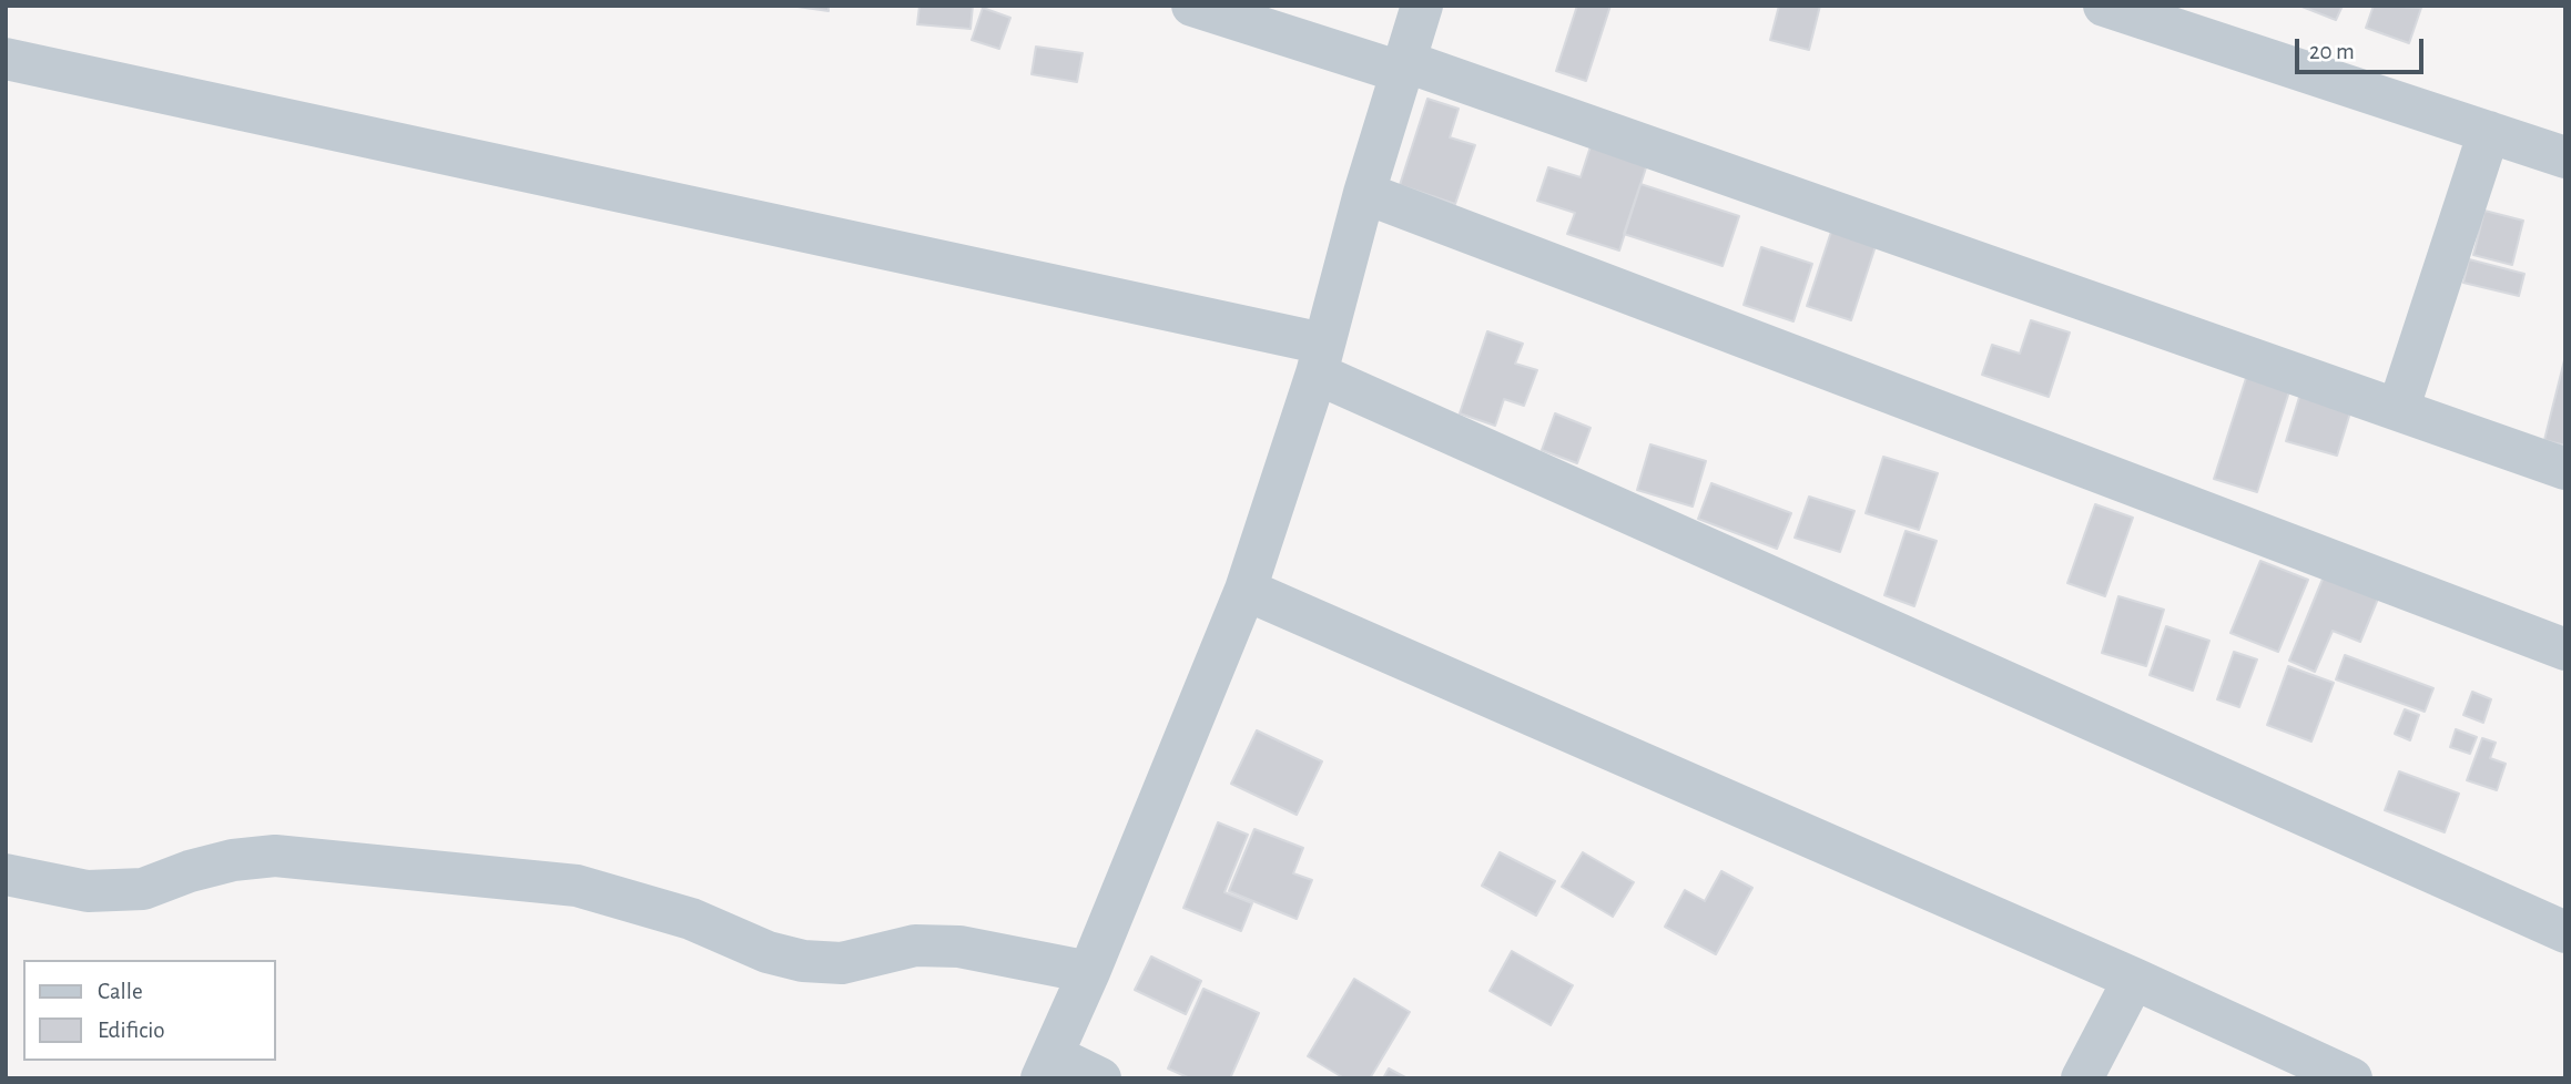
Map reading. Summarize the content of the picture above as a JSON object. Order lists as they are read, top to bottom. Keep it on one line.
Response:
{"legend":["Calle","Edificio"],"scale_bar":"20 m"}
